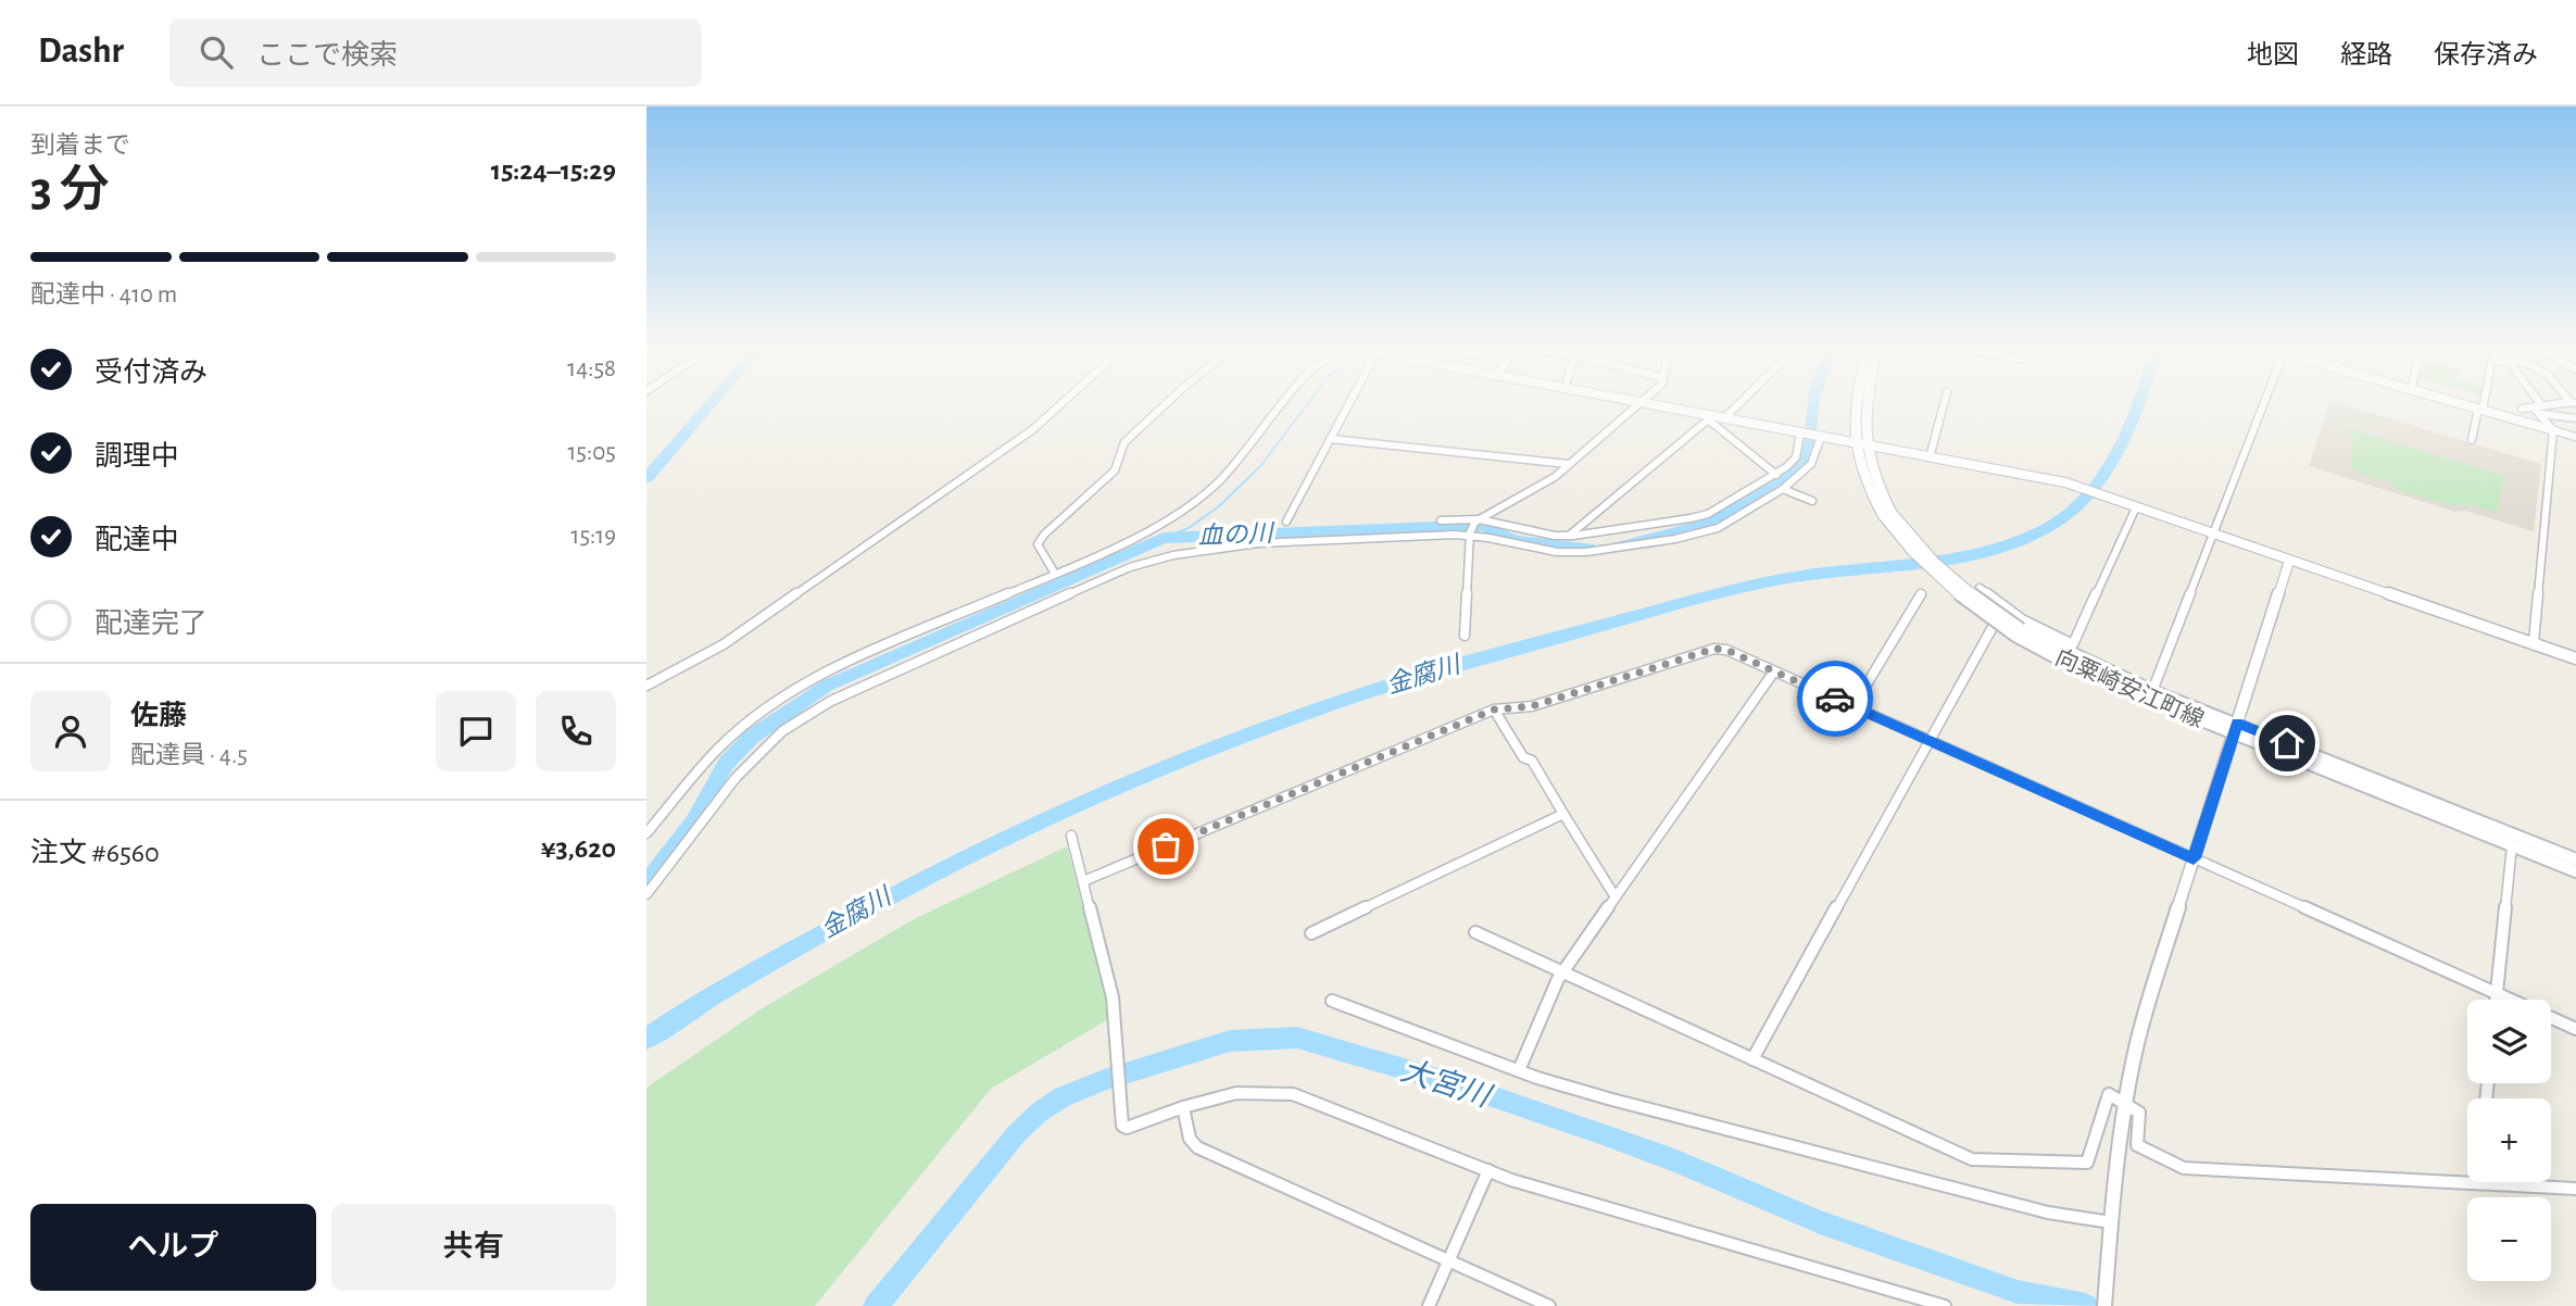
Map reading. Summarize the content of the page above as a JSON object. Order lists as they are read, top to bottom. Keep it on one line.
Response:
{"streets":{"main road":["向粟崎安江町線"]},"water":["血の川","金腐川","大宮川"],"page":{"header":"Dashr","search":"ここで検索","nav":["地図","経路","保存済み"],"heading":["3 分","到着まで","15:24–15:29"],"panel":["佐藤","配達員 · 4.5","注文 #6560","¥3,620"],"bar":"配達中 · 410 m","list":[["受付済み","14:58"],["調理中","15:05"],["配達中","15:19"],"配達完了"],"map_buttons":["+","−"],"buttons":["ヘルプ","共有"]}}
